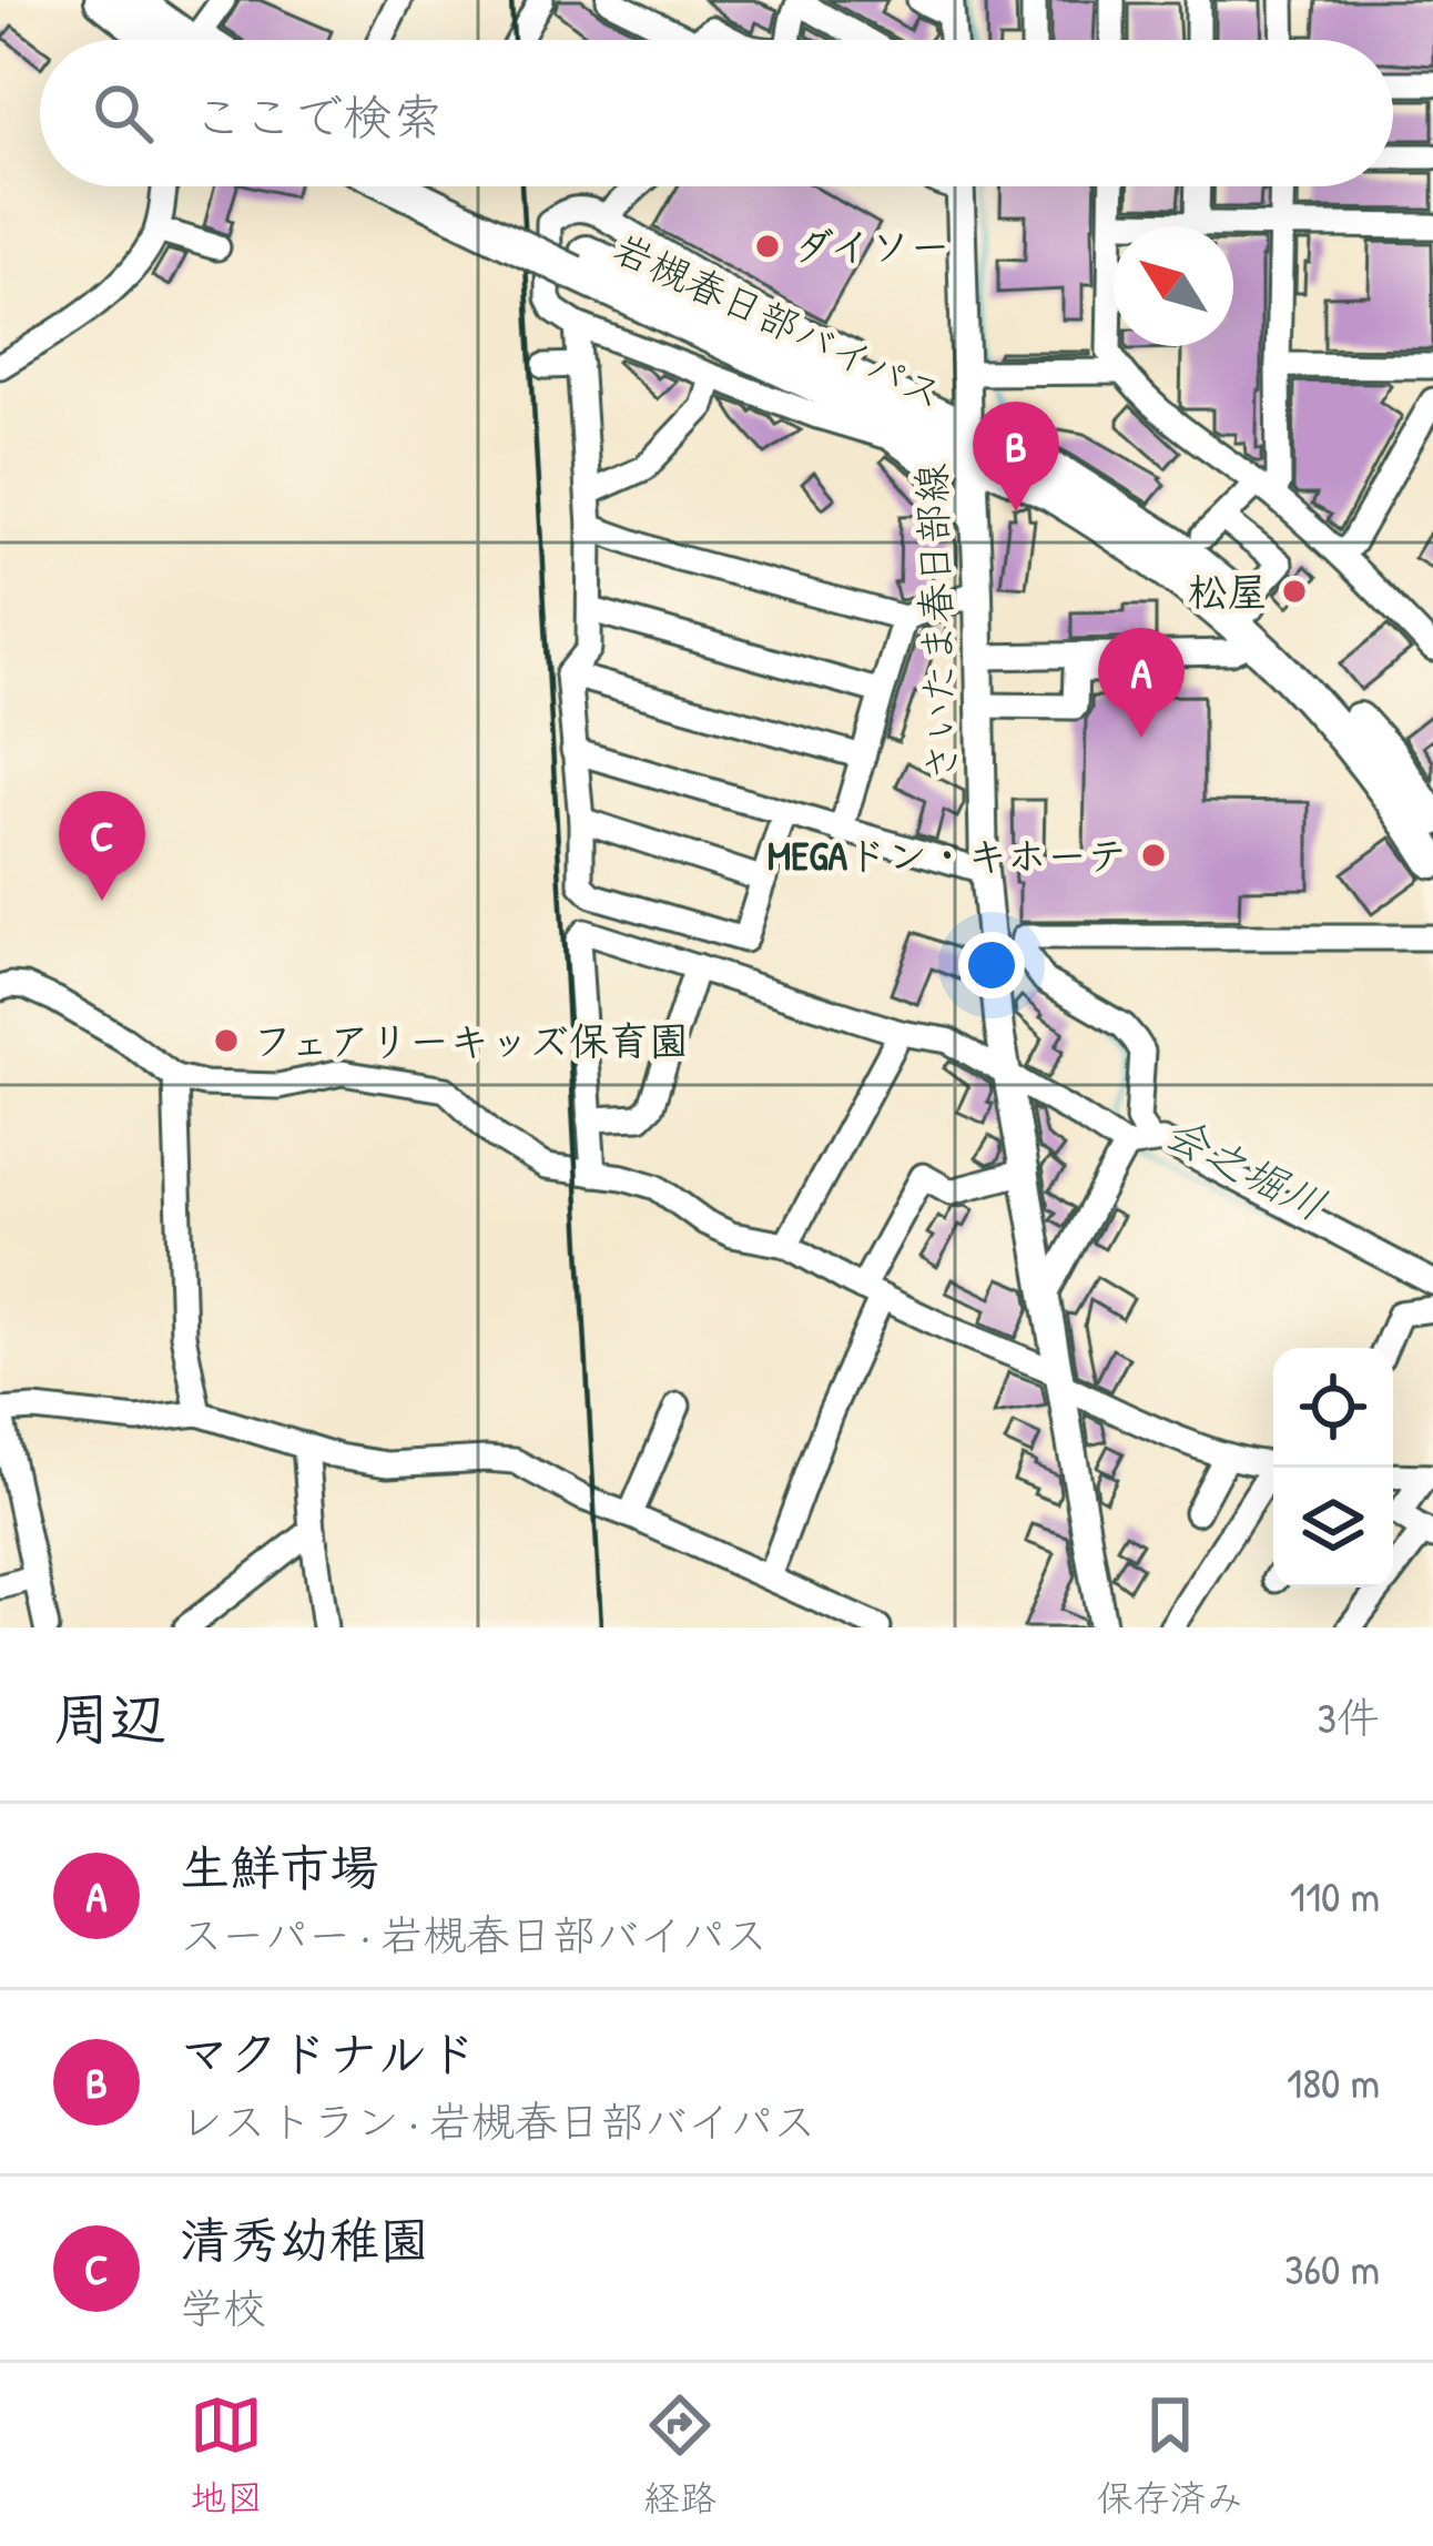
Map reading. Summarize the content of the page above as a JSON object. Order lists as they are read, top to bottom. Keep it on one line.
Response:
{"streets":{"highway":["岩槻春日部バイパス"],"main road":["さいたま春日部線"]},"crossings":[["岩槻春日部バイパス","さいたま春日部線"]],"water":["会之堀川"],"places":["ダイソー","松屋","MEGAドン・キホーテ","フェアリーキッズ保育園"],"north":"top left","page":{"search":"ここで検索","pins":["B","A","C"],"heading":["周辺","3件"],"list":[{"mark":"A","name":"生鮮市場","note":"スーパー · 岩槻春日部バイパス","value":"110 m"},{"mark":"B","name":"マクドナルド","note":"レストラン · 岩槻春日部バイパス","value":"180 m"},{"mark":"C","name":"清秀幼稚園","note":"学校","value":"360 m"}],"nav":["地図","経路","保存済み"]}}
